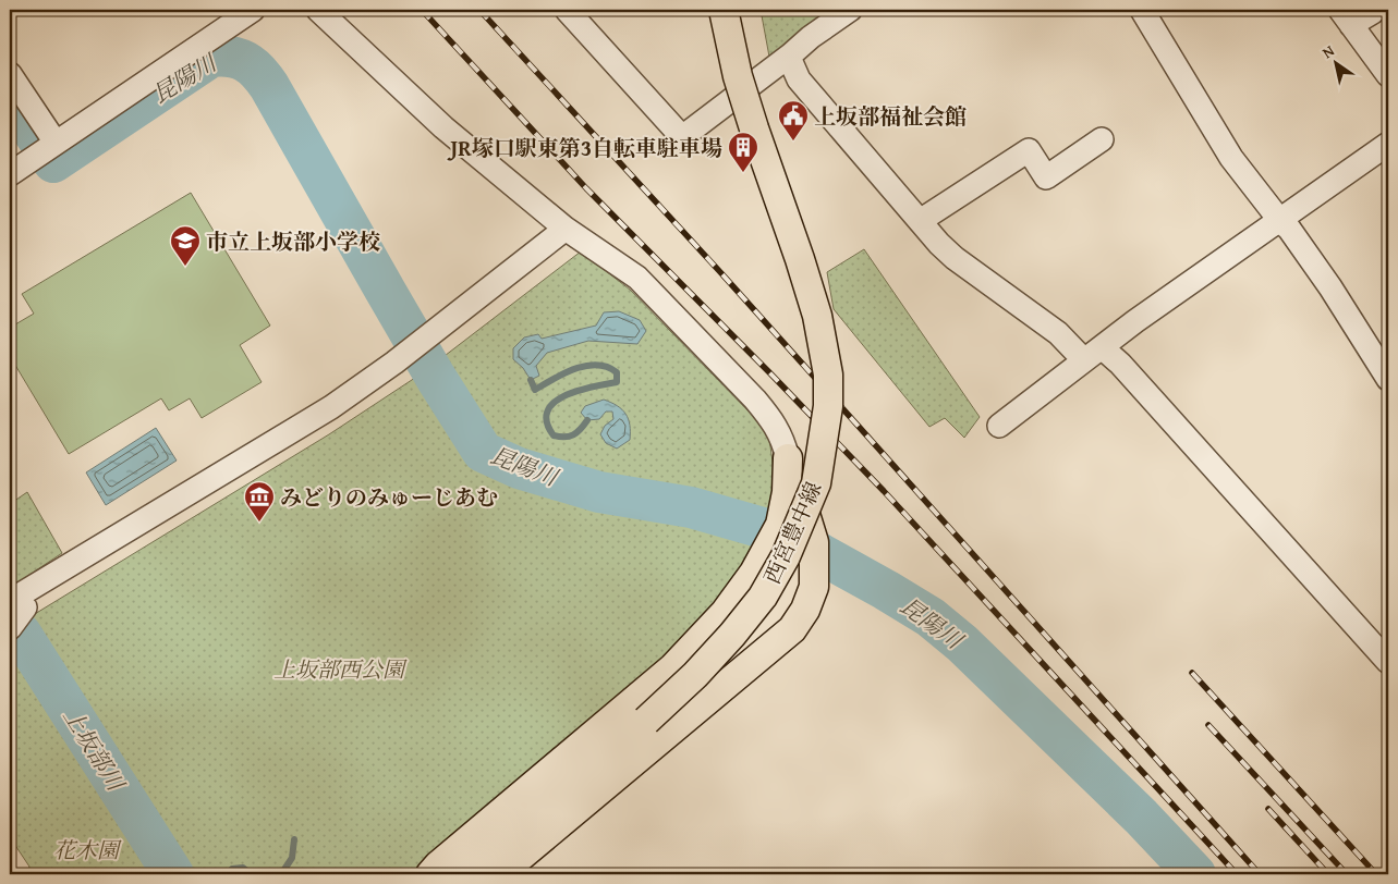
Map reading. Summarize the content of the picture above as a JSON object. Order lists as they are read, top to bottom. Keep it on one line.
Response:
{"streets":{"main road":["西宮豊中線"]},"water":["昆陽川","上坂部川"],"parks":["上坂部西公園","花木園"],"places":{"public building":["上坂部福祉会館"],"building":["JR塚口駅東第3自転車駐車場"],"school or university":["市立上坂部小学校"],"museum":["みどりのみゅーじあむ"]},"north":"top left"}
